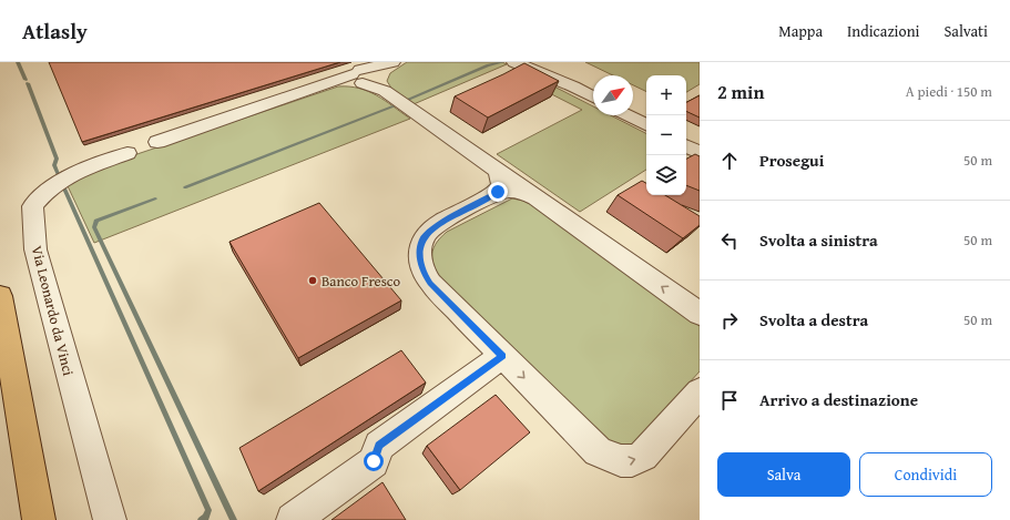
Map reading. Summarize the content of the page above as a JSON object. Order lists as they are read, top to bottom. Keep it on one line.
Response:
{"streets":{"street":["Via Leonardo da Vinci"]},"places":["Banco Fresco"],"north":"top right","page":{"header":"Atlasly","nav":["Mappa","Indicazioni","Salvati"],"heading":["2 min","A piedi · 150 m"],"map_buttons":["+","−"],"list":[["Prosegui","50 m"],["Svolta a sinistra","50 m"],["Svolta a destra","50 m"],"Arrivo a destinazione"],"buttons":["Salva","Condividi"]}}
